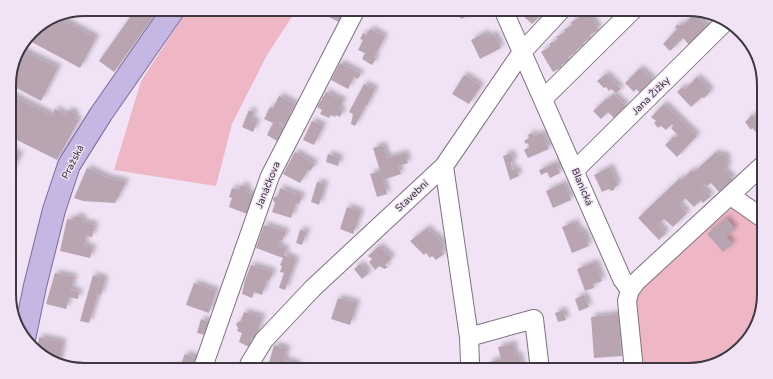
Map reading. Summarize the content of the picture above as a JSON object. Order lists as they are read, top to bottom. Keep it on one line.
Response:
{"streets":{"main road":["Pražská"],"street":["Jana Žižky","Janáčkova","Blanická","Stavební"]},"crossings":[["Jana Žižky","Blanická"],["Blanická","Stavební"]]}
